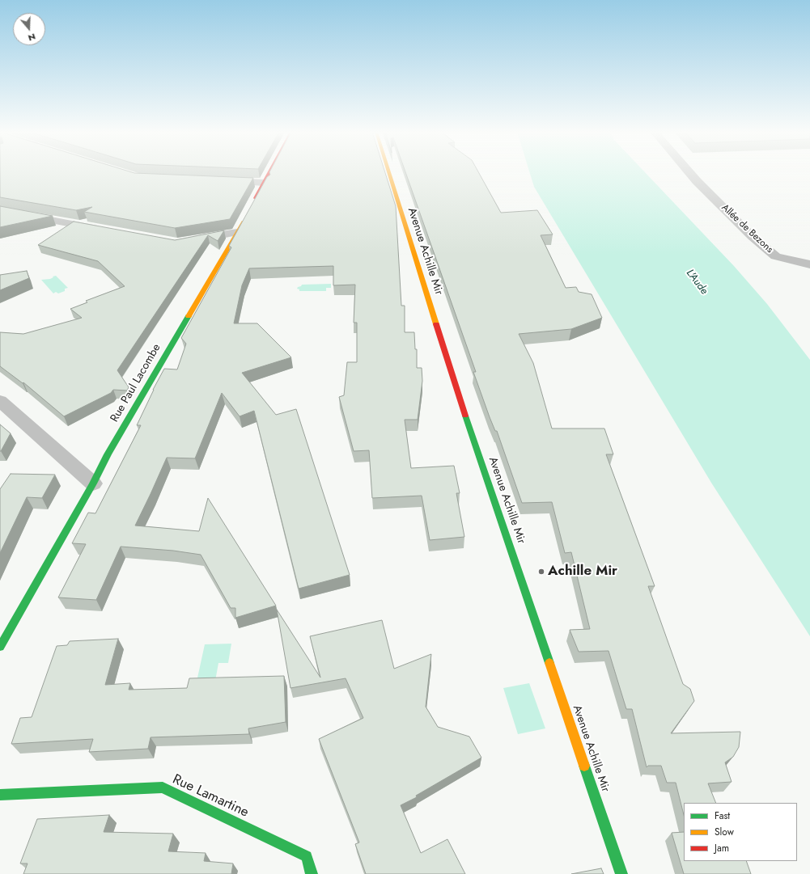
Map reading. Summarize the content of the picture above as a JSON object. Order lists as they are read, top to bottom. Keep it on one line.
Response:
{"streets":{"street":["Allée de Bezons","Avenue Achille Mir","Rue Paul Lacombe","Rue Lamartine"]},"water":["L'Aude"],"places":["Achille Mir"],"legend":["Fast","Slow","Jam"],"north":"bottom"}
